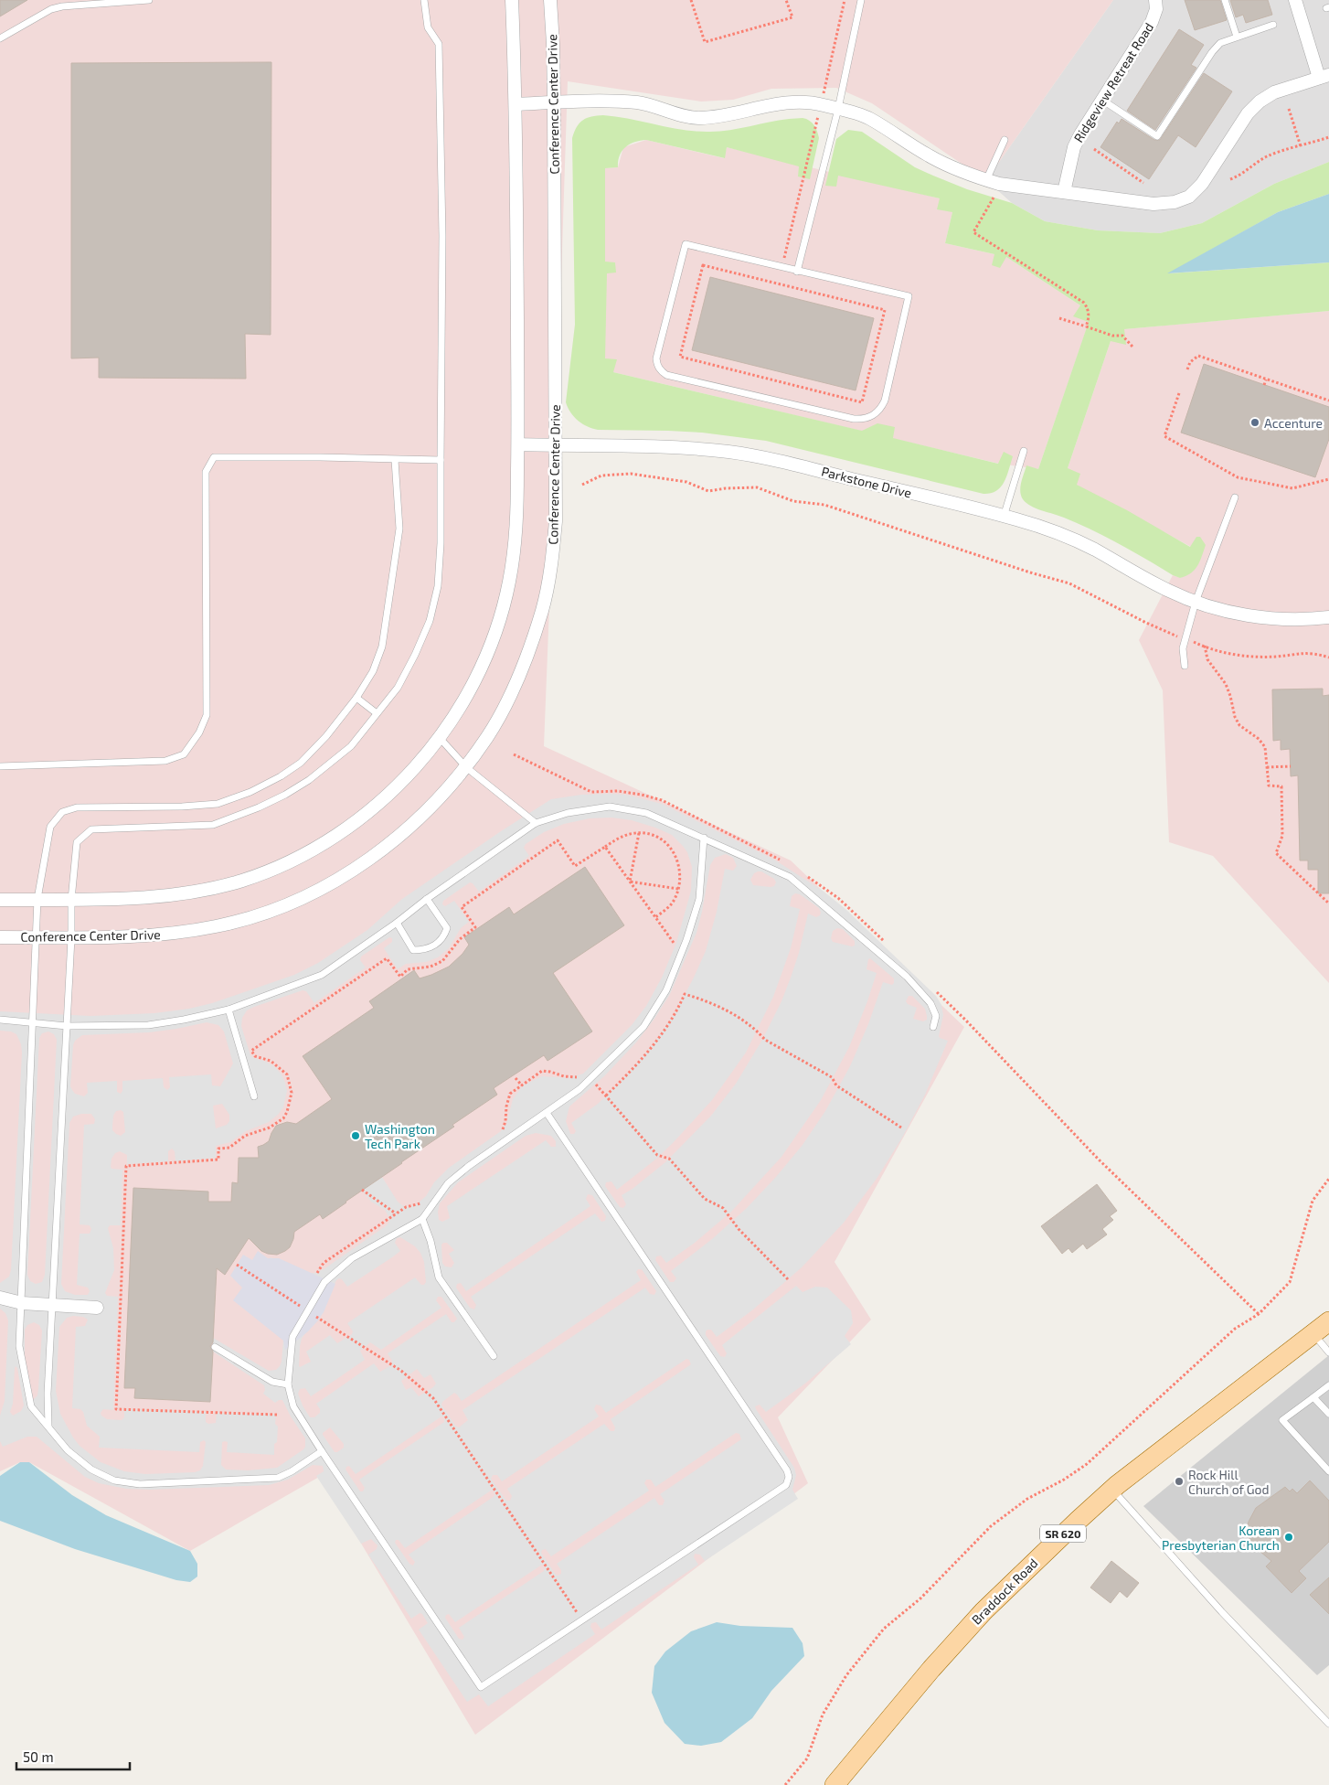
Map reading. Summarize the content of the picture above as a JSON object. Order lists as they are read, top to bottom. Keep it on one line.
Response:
{"streets":{"main road":["SR 620","Braddock Road"],"street":["Ridgeview Retreat Road","Conference Center Drive","Parkstone Drive"]},"crossings":[["Conference Center Drive","Parkstone Drive"]],"places":["Accenture","Washington Tech Park","Rock Hill Church of God","Korean Presbyterian Church"],"scale_bar":"50 m"}
